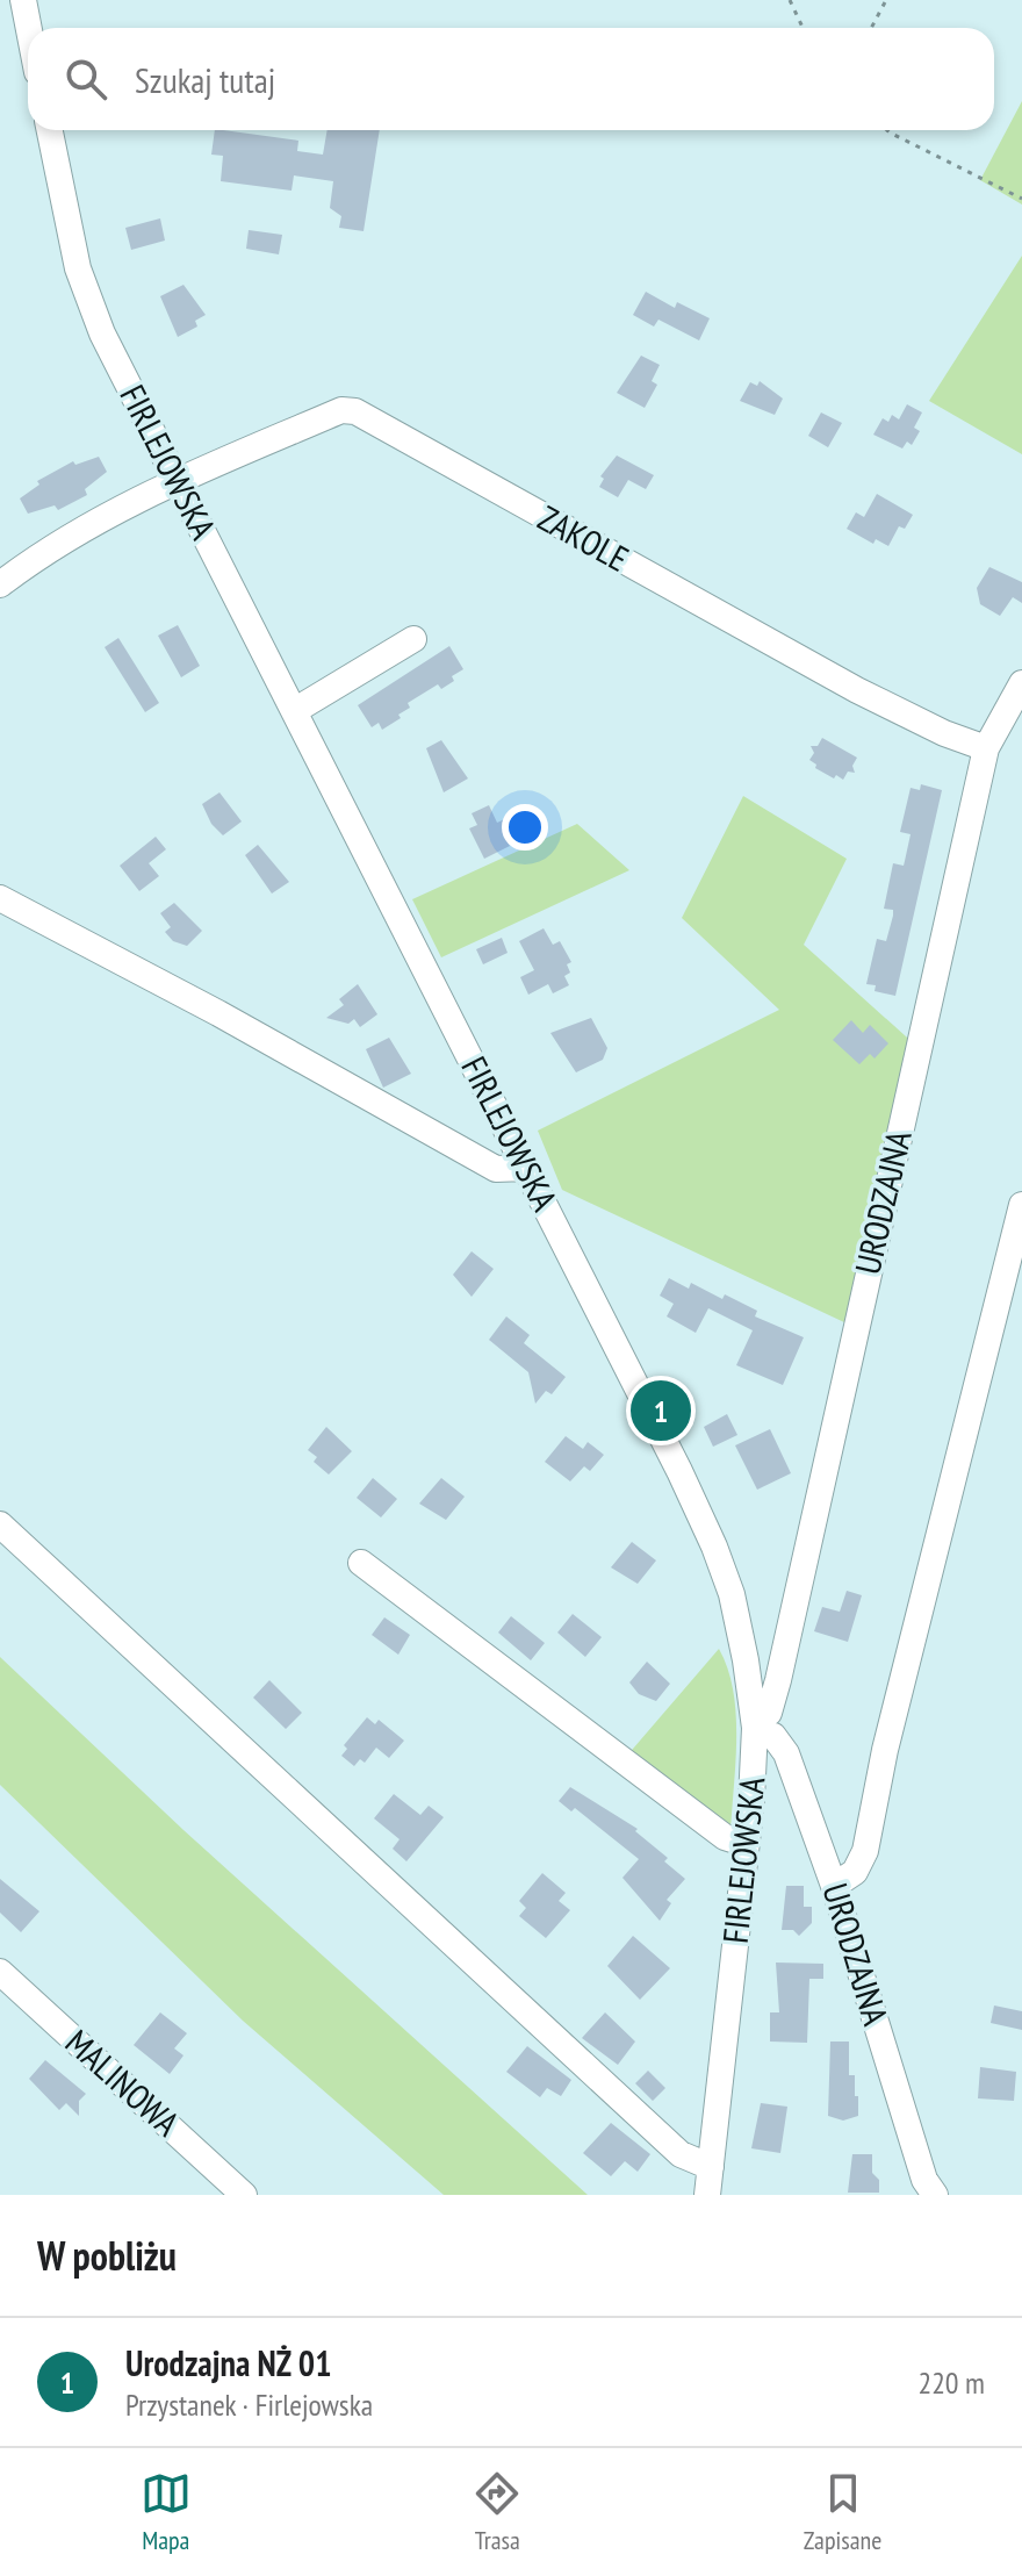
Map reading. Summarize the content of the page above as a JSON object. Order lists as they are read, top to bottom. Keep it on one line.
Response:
{"streets":{"street":["FIRLEJOWSKA","ZAKOLE","URODZAJNA","MALINOWA"]},"crossings":[["FIRLEJOWSKA","ZAKOLE"],["FIRLEJOWSKA","URODZAJNA"],["ZAKOLE","URODZAJNA"]],"page":{"search":"Szukaj tutaj","pins":"1","heading":"W pobliżu","list":[{"mark":"1","name":"Urodzajna NŻ 01","note":"Przystanek · Firlejowska","value":"220 m"}],"nav":["Mapa","Trasa","Zapisane"]}}
